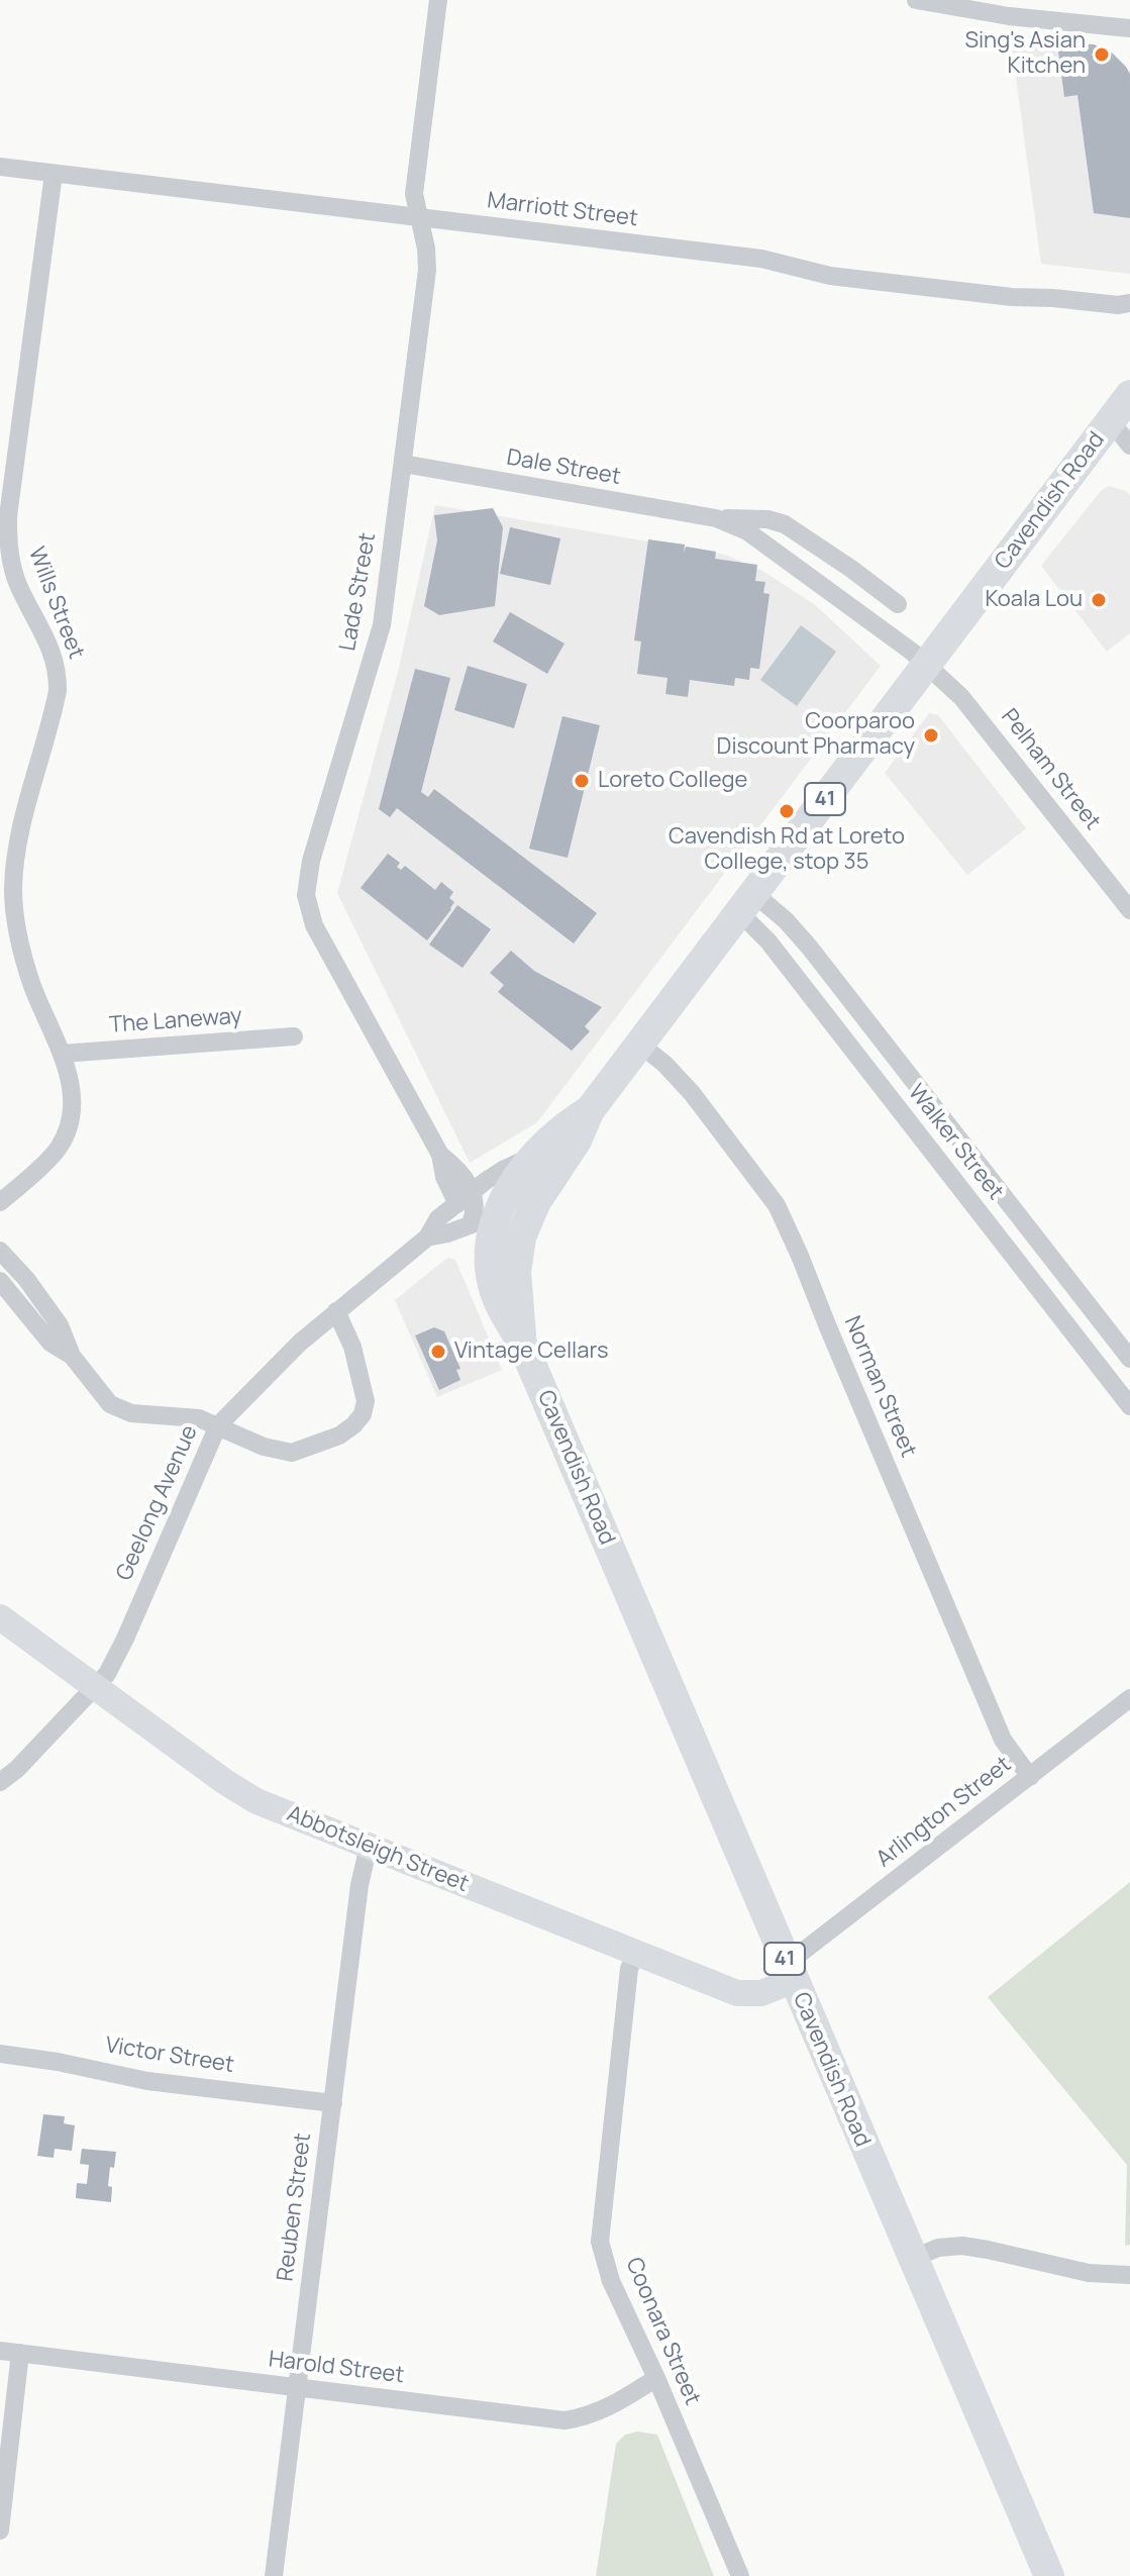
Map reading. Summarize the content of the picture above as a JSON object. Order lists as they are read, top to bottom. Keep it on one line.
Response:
{"streets":{"main road":["Cavendish Road","41"],"street":["Marriott Street","Dale Street","Lade Street","Wills Street","Pelham Street","The Laneway","Walker Street","Norman Street","Geelong Avenue","Arlington Street","Abbotsleigh Street","Victor Street","Reuben Street","Coonara Street","Harold Street"]},"crossings":[["Marriott Street","Lade Street"],["Marriott Street","Wills Street"],["Dale Street","Cavendish Road"],["Dale Street","Lade Street"],["Dale Street","Pelham Street"],["Cavendish Road","Pelham Street"],["Cavendish Road","Walker Street"],["Cavendish Road","Norman Street"],["Cavendish Road","Geelong Avenue"],["Cavendish Road","Arlington Street"],["Cavendish Road","Abbotsleigh Street"],["Lade Street","Geelong Avenue"],["Wills Street","The Laneway"],["Norman Street","Arlington Street"],["Geelong Avenue","Abbotsleigh Street"],["Arlington Street","Abbotsleigh Street"],["Abbotsleigh Street","Reuben Street"],["Abbotsleigh Street","Coonara Street"],["Victor Street","Reuben Street"],["Reuben Street","Harold Street"],["Coonara Street","Harold Street"]],"places":["Sing's Asian Kitchen","Koala Lou","Coorparoo Discount Pharmacy","Loreto College","Cavendish Rd at Loreto College, stop 35","Vintage Cellars"]}
